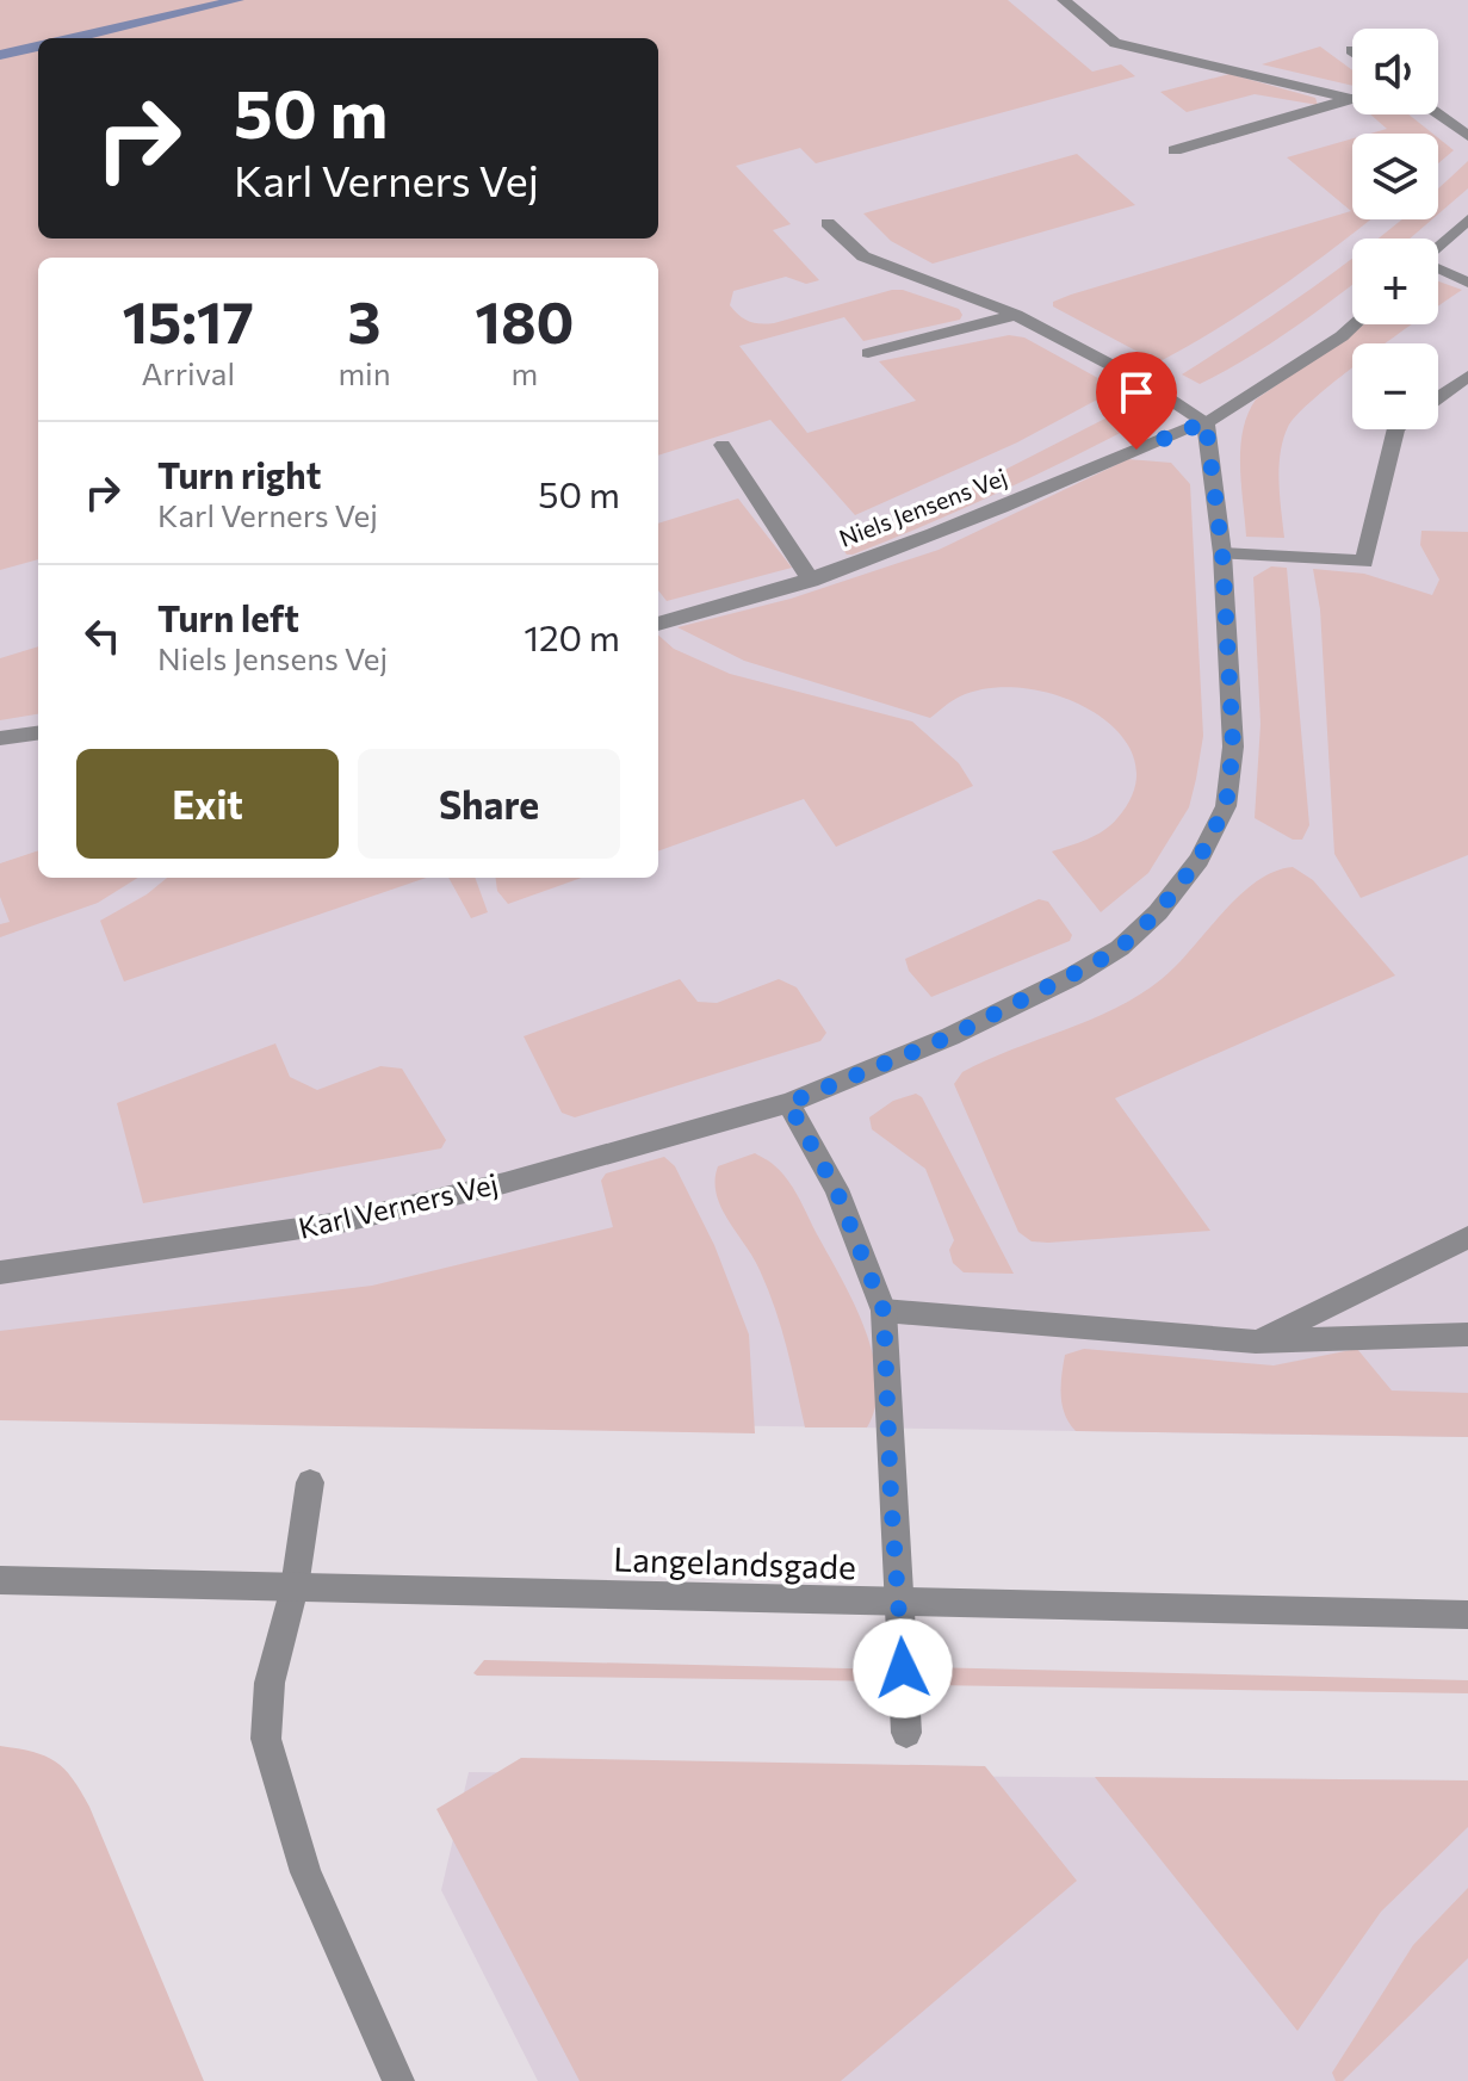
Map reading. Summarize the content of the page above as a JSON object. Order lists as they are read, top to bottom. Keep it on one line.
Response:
{"streets":{"street":["Niels Jensens Vej","Karl Verners Vej","Langelandsgade"]},"crossings":[["Niels Jensens Vej","Karl Verners Vej"]],"page":{"map_buttons":["+","−"],"turn":["50 m","Karl Verners Vej"],"eta":["15:17","Arrival","3","min","180","m"],"list":[{"name":"Turn right","note":"Karl Verners Vej","value":"50 m"},{"name":"Turn left","note":"Niels Jensens Vej","value":"120 m"}],"buttons":["Exit","Share"]}}
